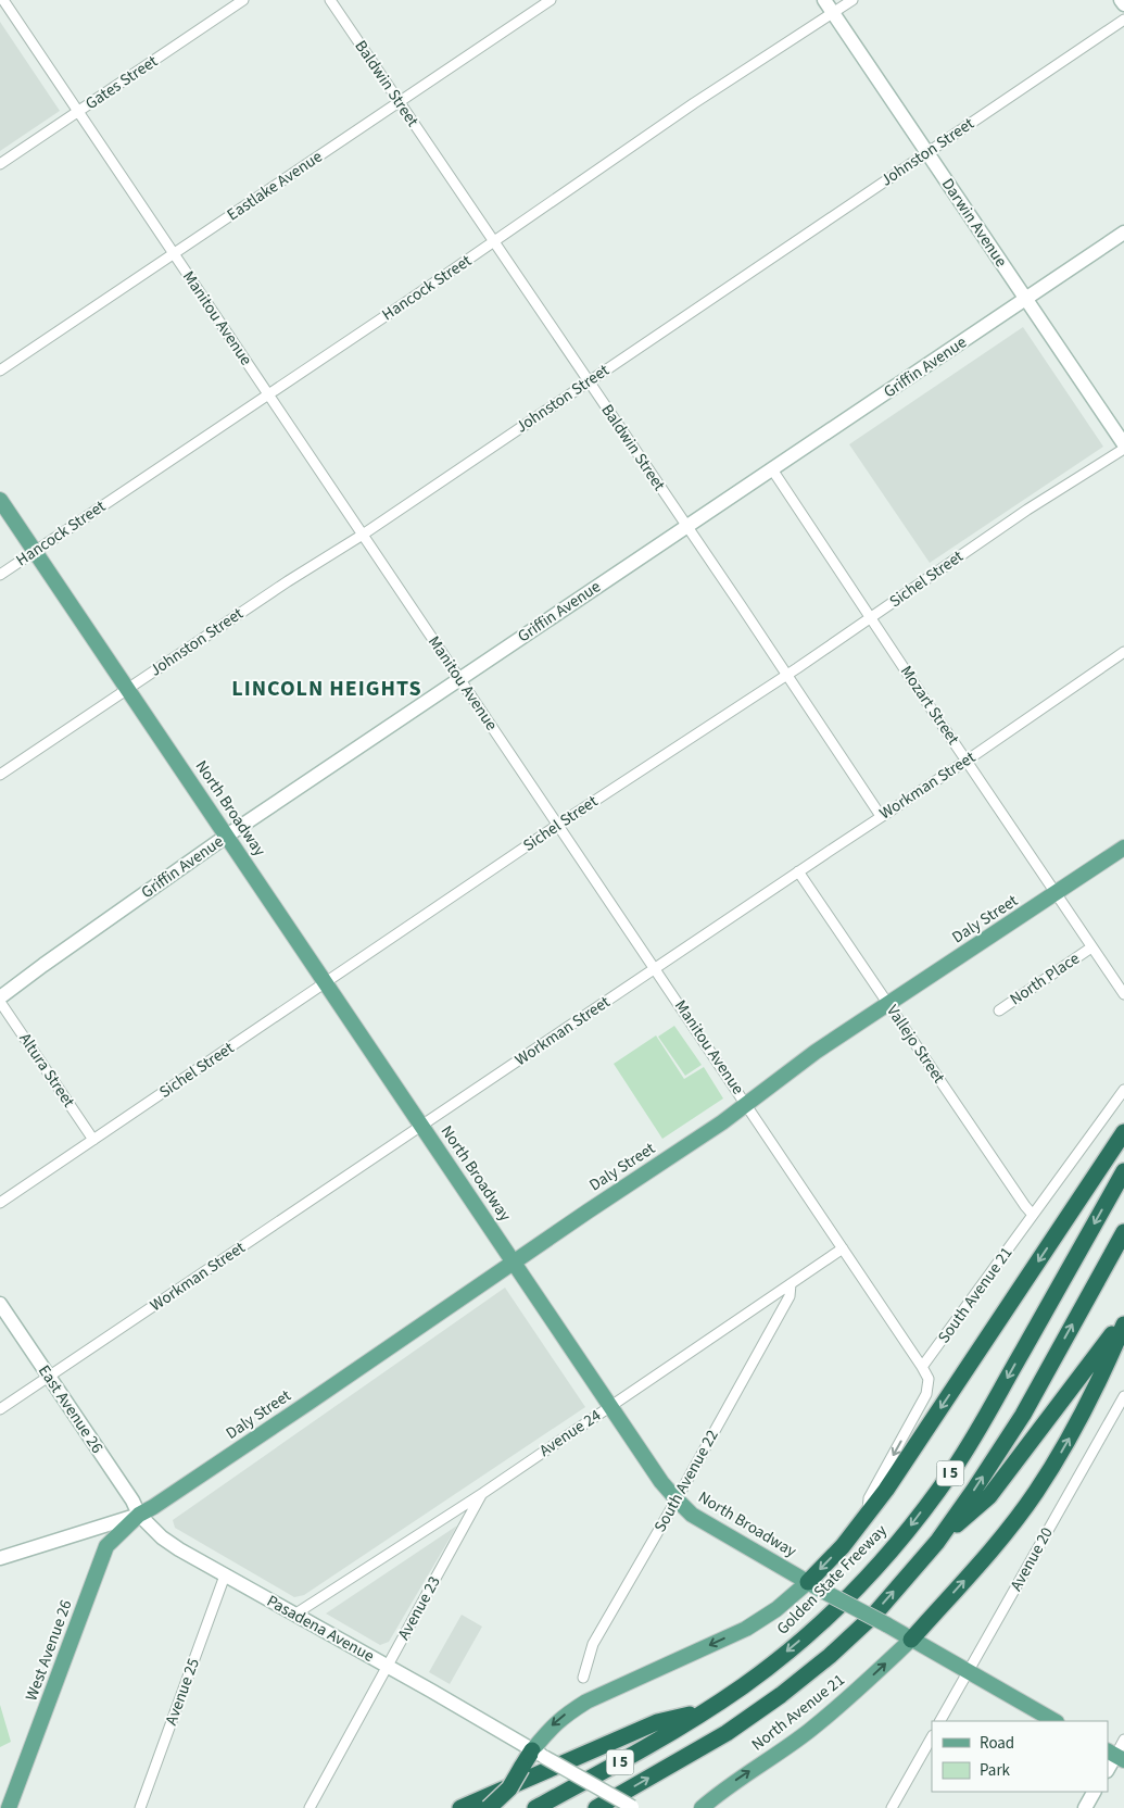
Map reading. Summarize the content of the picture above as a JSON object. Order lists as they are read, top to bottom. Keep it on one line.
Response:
{"streets":{"highway":["I 5","Golden State Freeway"],"main road":["Darwin Avenue","Griffin Avenue","North Broadway","Daly Street","East Avenue 26","Pasadena Avenue","West Avenue 26","North Avenue 21"],"street":["Gates Street","Baldwin Street","Johnston Street","Eastlake Avenue","Hancock Street","Manitou Avenue","Sichel Street","Mozart Street","Workman Street","North Place","Vallejo Street","Altura Street","South Avenue 21","Avenue 24","South Avenue 22","Avenue 20","Avenue 23","Avenue 25"]},"crossings":[["Gates Street","Manitou Avenue"],["Baldwin Street","Johnston Street"],["Baldwin Street","Eastlake Avenue"],["Baldwin Street","Hancock Street"],["Baldwin Street","Griffin Avenue"],["Baldwin Street","Sichel Street"],["Baldwin Street","Workman Street"],["Johnston Street","Darwin Avenue"],["Johnston Street","Manitou Avenue"],["Johnston Street","North Broadway"],["Eastlake Avenue","Manitou Avenue"],["Darwin Avenue","Hancock Street"],["Darwin Avenue","Griffin Avenue"],["Hancock Street","Manitou Avenue"],["Hancock Street","North Broadway"],["Manitou Avenue","Griffin Avenue"],["Manitou Avenue","Sichel Street"],["Manitou Avenue","Workman Street"],["Manitou Avenue","Daly Street"],["Manitou Avenue","South Avenue 21"],["Manitou Avenue","Avenue 24"],["Griffin Avenue","Mozart Street"],["Griffin Avenue","North Broadway"],["Sichel Street","Mozart Street"],["Sichel Street","North Broadway"],["Sichel Street","Altura Street"],["Mozart Street","Workman Street"],["Mozart Street","Daly Street"],["Mozart Street","North Place"],["Workman Street","North Broadway"],["Workman Street","Vallejo Street"],["Workman Street","East Avenue 26"],["North Broadway","Daly Street"],["North Broadway","Avenue 24"],["North Broadway","South Avenue 22"],["North Broadway","Avenue 20"],["North Broadway","North Avenue 21"],["Daly Street","Vallejo Street"],["Daly Street","East Avenue 26"],["Daly Street","Pasadena Avenue"],["Daly Street","West Avenue 26"],["Vallejo Street","South Avenue 21"],["East Avenue 26","Pasadena Avenue"],["East Avenue 26","West Avenue 26"],["Avenue 24","South Avenue 22"],["Avenue 24","Avenue 23"],["Avenue 24","Pasadena Avenue"],["Avenue 23","Pasadena Avenue"],["Pasadena Avenue","West Avenue 26"],["Pasadena Avenue","Avenue 25"]],"districts":["LINCOLN HEIGHTS"],"legend":["Road","Park"]}
